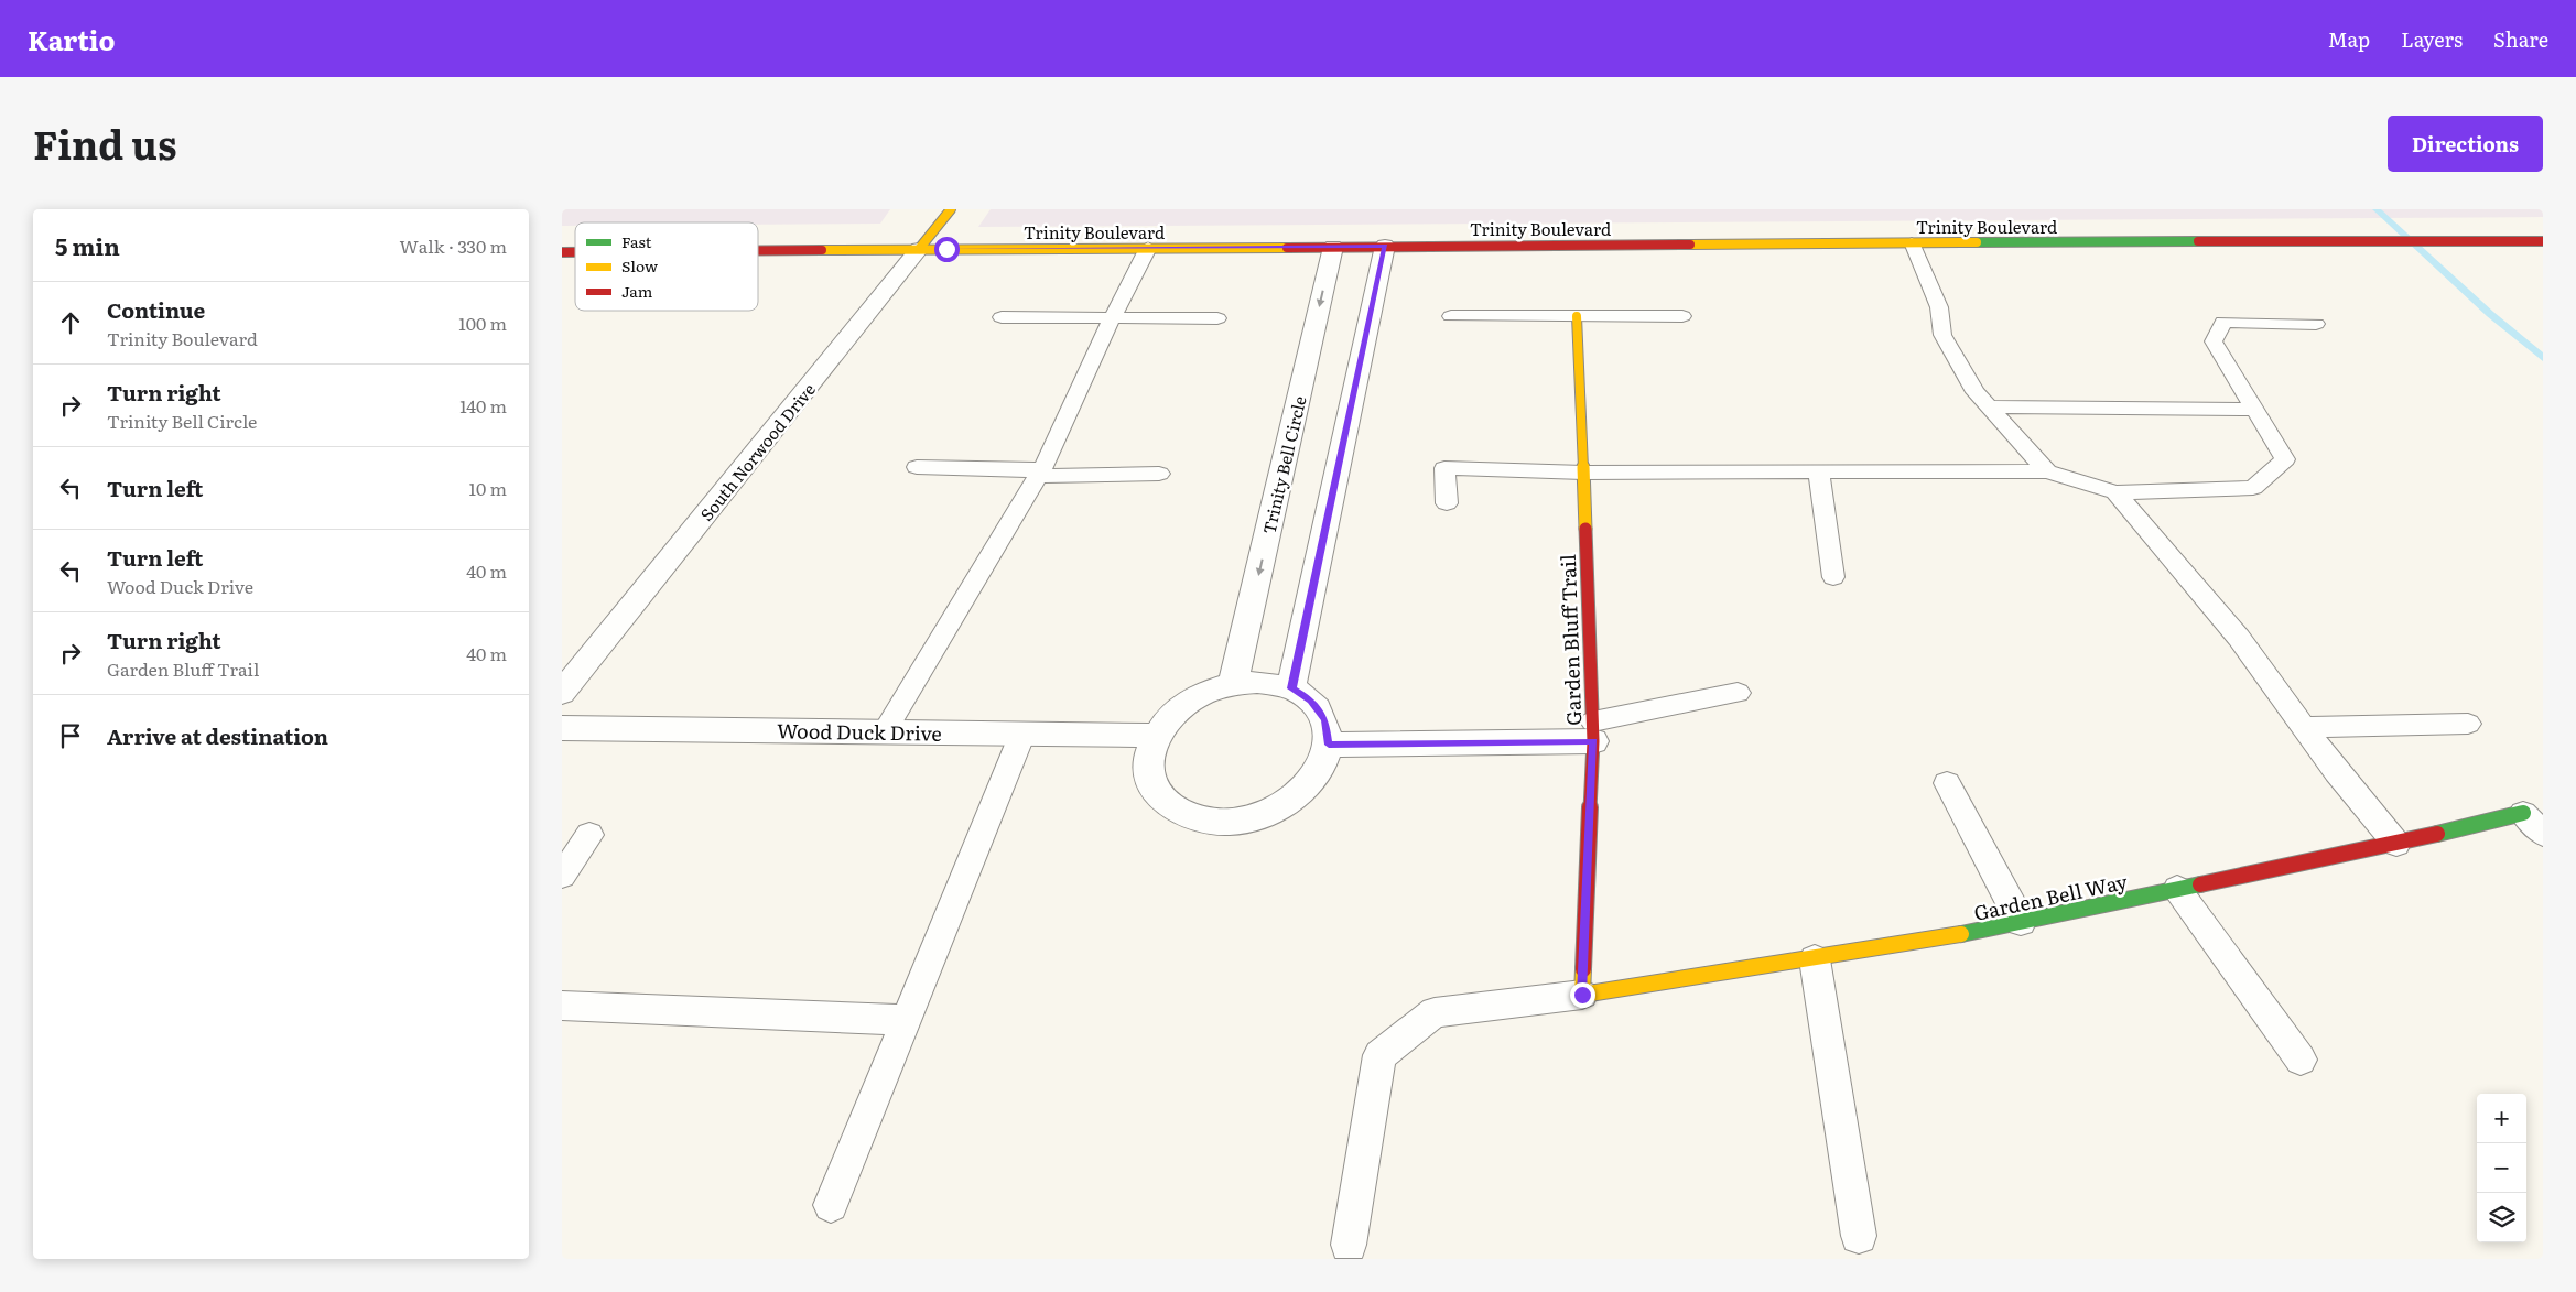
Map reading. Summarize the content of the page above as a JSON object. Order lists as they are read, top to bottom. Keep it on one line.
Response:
{"streets":{"main road":["Trinity Boulevard","South Norwood Drive","Garden Bluff Trail","Garden Bell Way"],"street":["Trinity Bell Circle","Wood Duck Drive"]},"crossings":[["Trinity Boulevard","South Norwood Drive"],["Trinity Boulevard","Trinity Bell Circle"],["Trinity Bell Circle","Wood Duck Drive"],["Garden Bluff Trail","Garden Bell Way"]],"legend":["Fast","Slow","Jam"],"page":{"header":"Kartio","nav":["Map","Layers","Share"],"title":"Find us","buttons":"Directions","heading":["5 min","Walk · 330 m"],"list":[["Continue","Trinity Boulevard","100 m"],["Turn right","Trinity Bell Circle","140 m"],["Turn left","10 m"],["Turn left","Wood Duck Drive","40 m"],["Turn right","Garden Bluff Trail","40 m"],"Arrive at destination"],"map_buttons":["+","−"]}}
